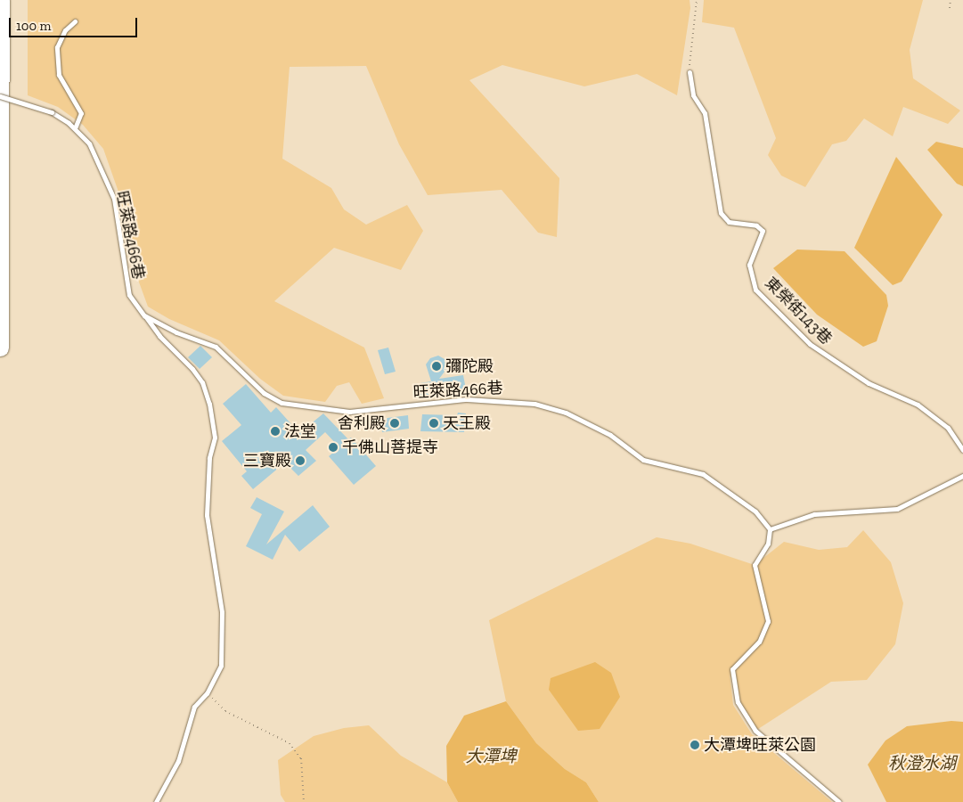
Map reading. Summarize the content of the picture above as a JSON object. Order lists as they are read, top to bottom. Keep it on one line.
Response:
{"streets":{"lane":["旺萊路466巷","東榮街143巷"]},"water":["大潭埤","秋澄水湖"],"places":["彌陀殿","舍利殿","天王殿","法堂","千佛山菩提寺","三寶殿","大潭埤旺萊公園"],"scale_bar":"100 m"}
